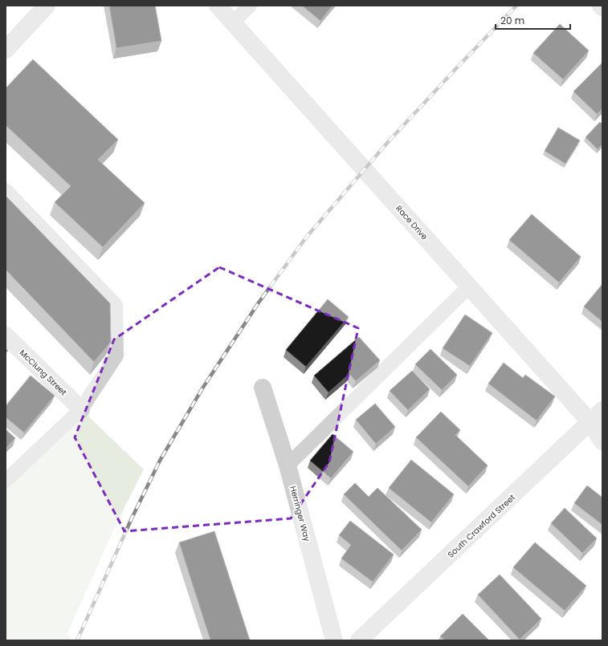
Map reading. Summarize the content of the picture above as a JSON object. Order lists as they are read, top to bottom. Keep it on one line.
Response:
{"streets":{"street":["Race Drive","McClung Street","Herringer Way","South Crawford Street"]},"crossings":[["Race Drive","South Crawford Street"]],"scale_bar":"20 m"}
